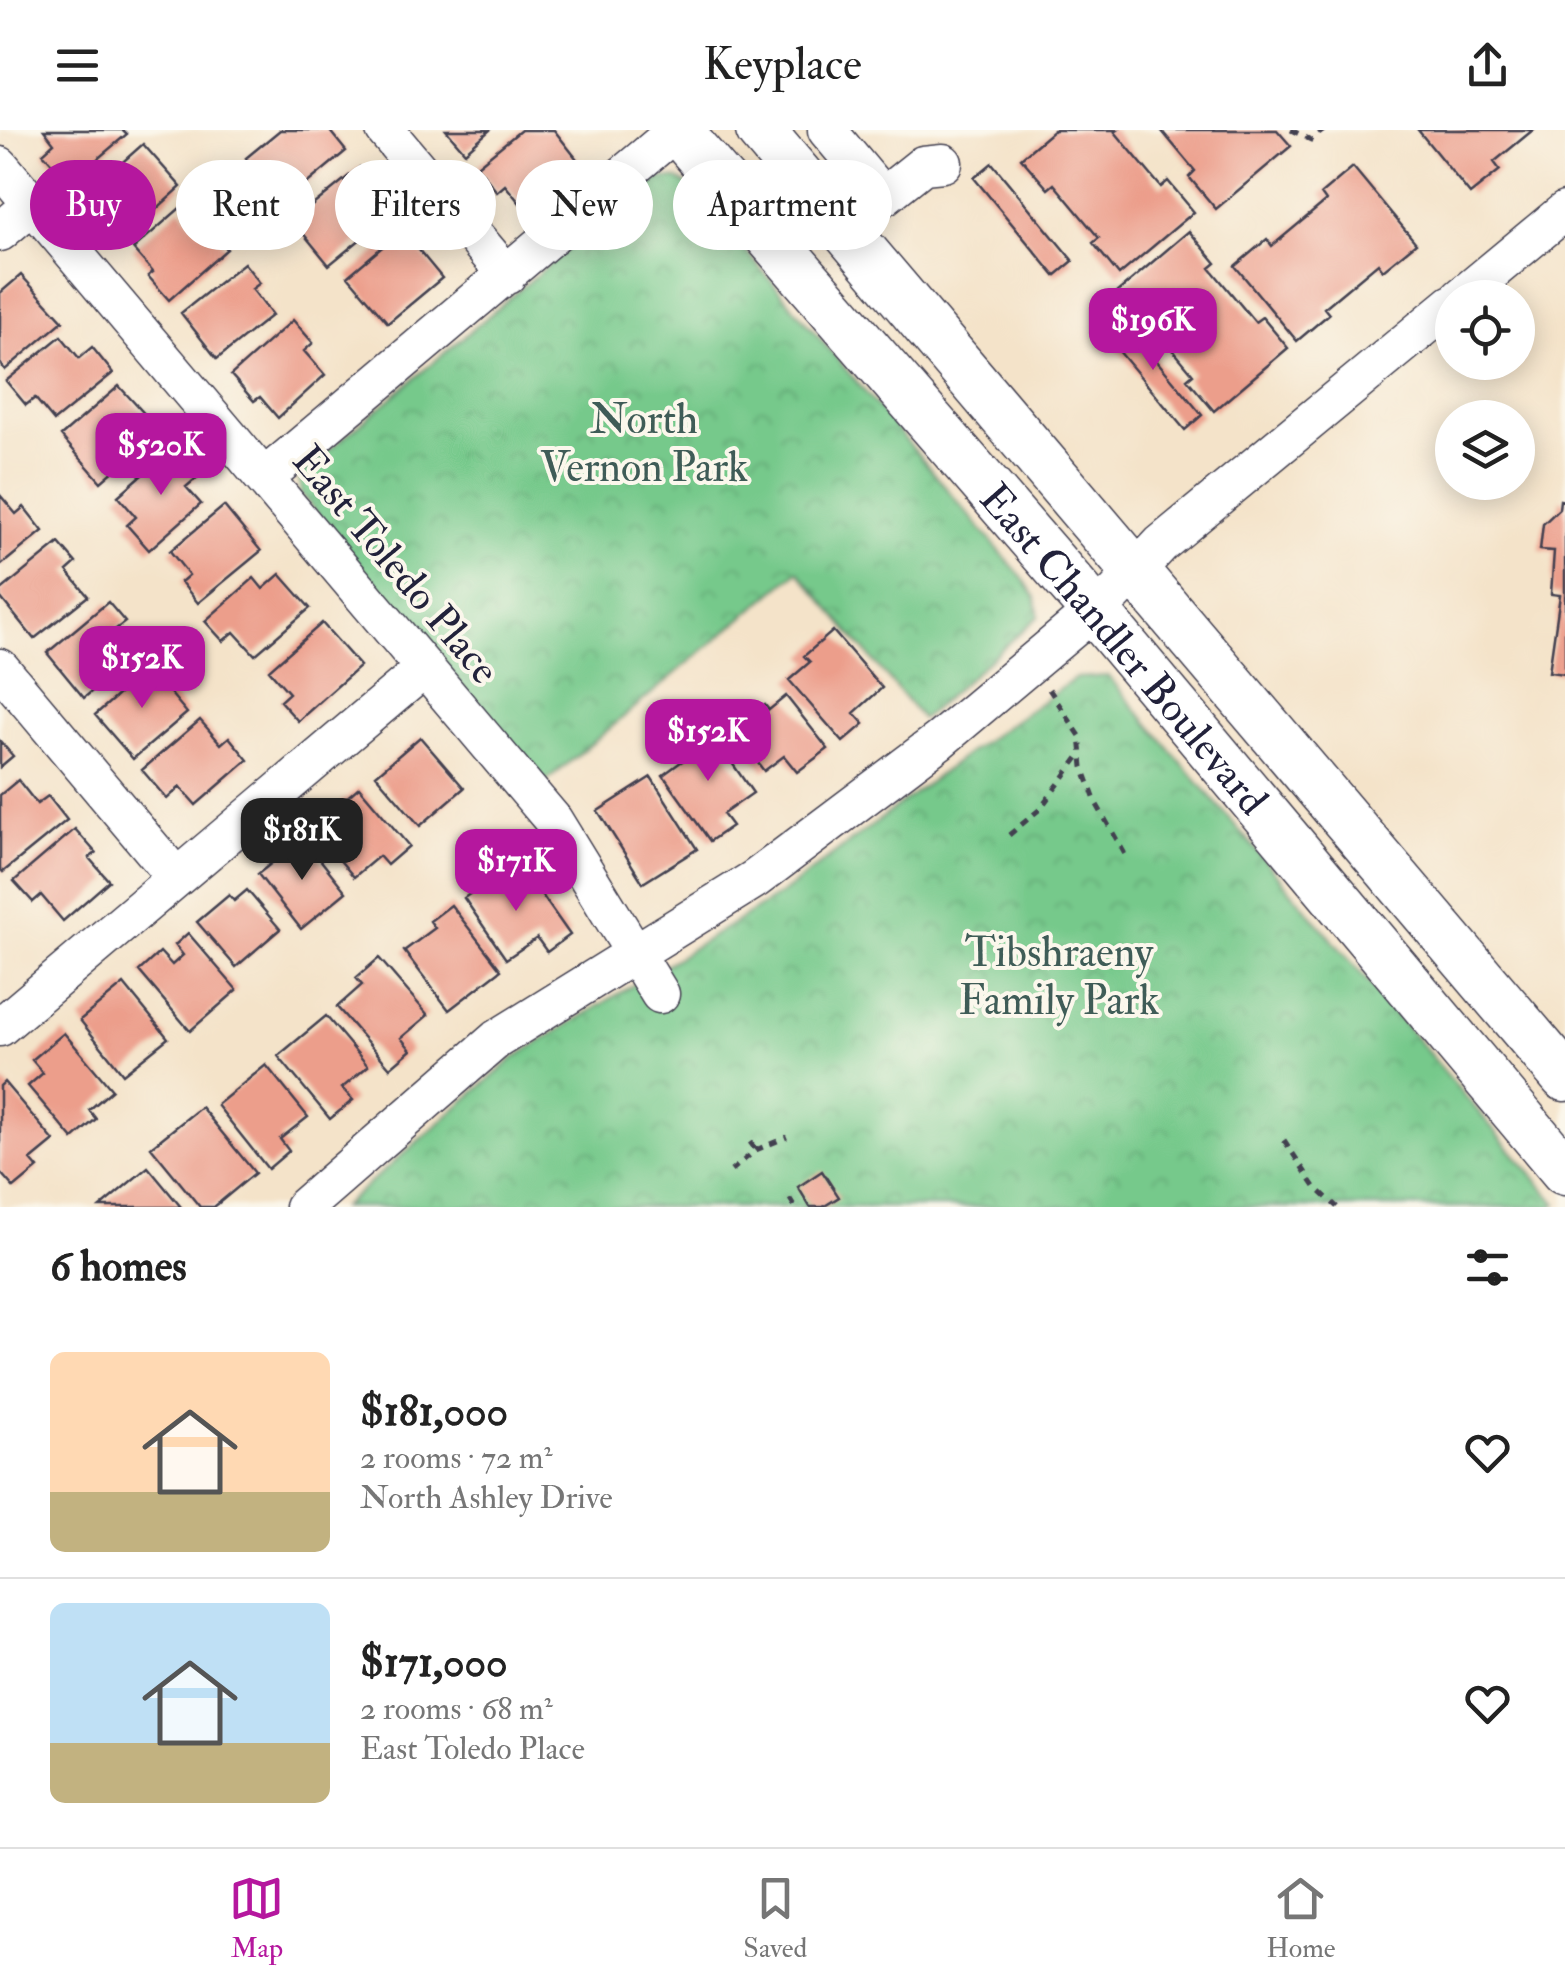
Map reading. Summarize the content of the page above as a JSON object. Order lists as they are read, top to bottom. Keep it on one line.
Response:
{"streets":{"main road":["East Chandler Boulevard"],"street":["East Toledo Place"]},"parks":["North Vernon Park","Tibshraeny Family Park"],"page":{"header":"Keyplace","chip":["Buy","Rent","Filters","New","Apartment"],"price":["$196K","$520K","$152K","$152K","$181K","$171K"],"heading":"6 homes","list":[{"name":"$181,000","note":"2 rooms · 72 m² · North Ashley Drive"},{"name":"$171,000","note":"2 rooms · 68 m² · East Toledo Place"}],"tabs":["Map","Saved","Home"]}}
